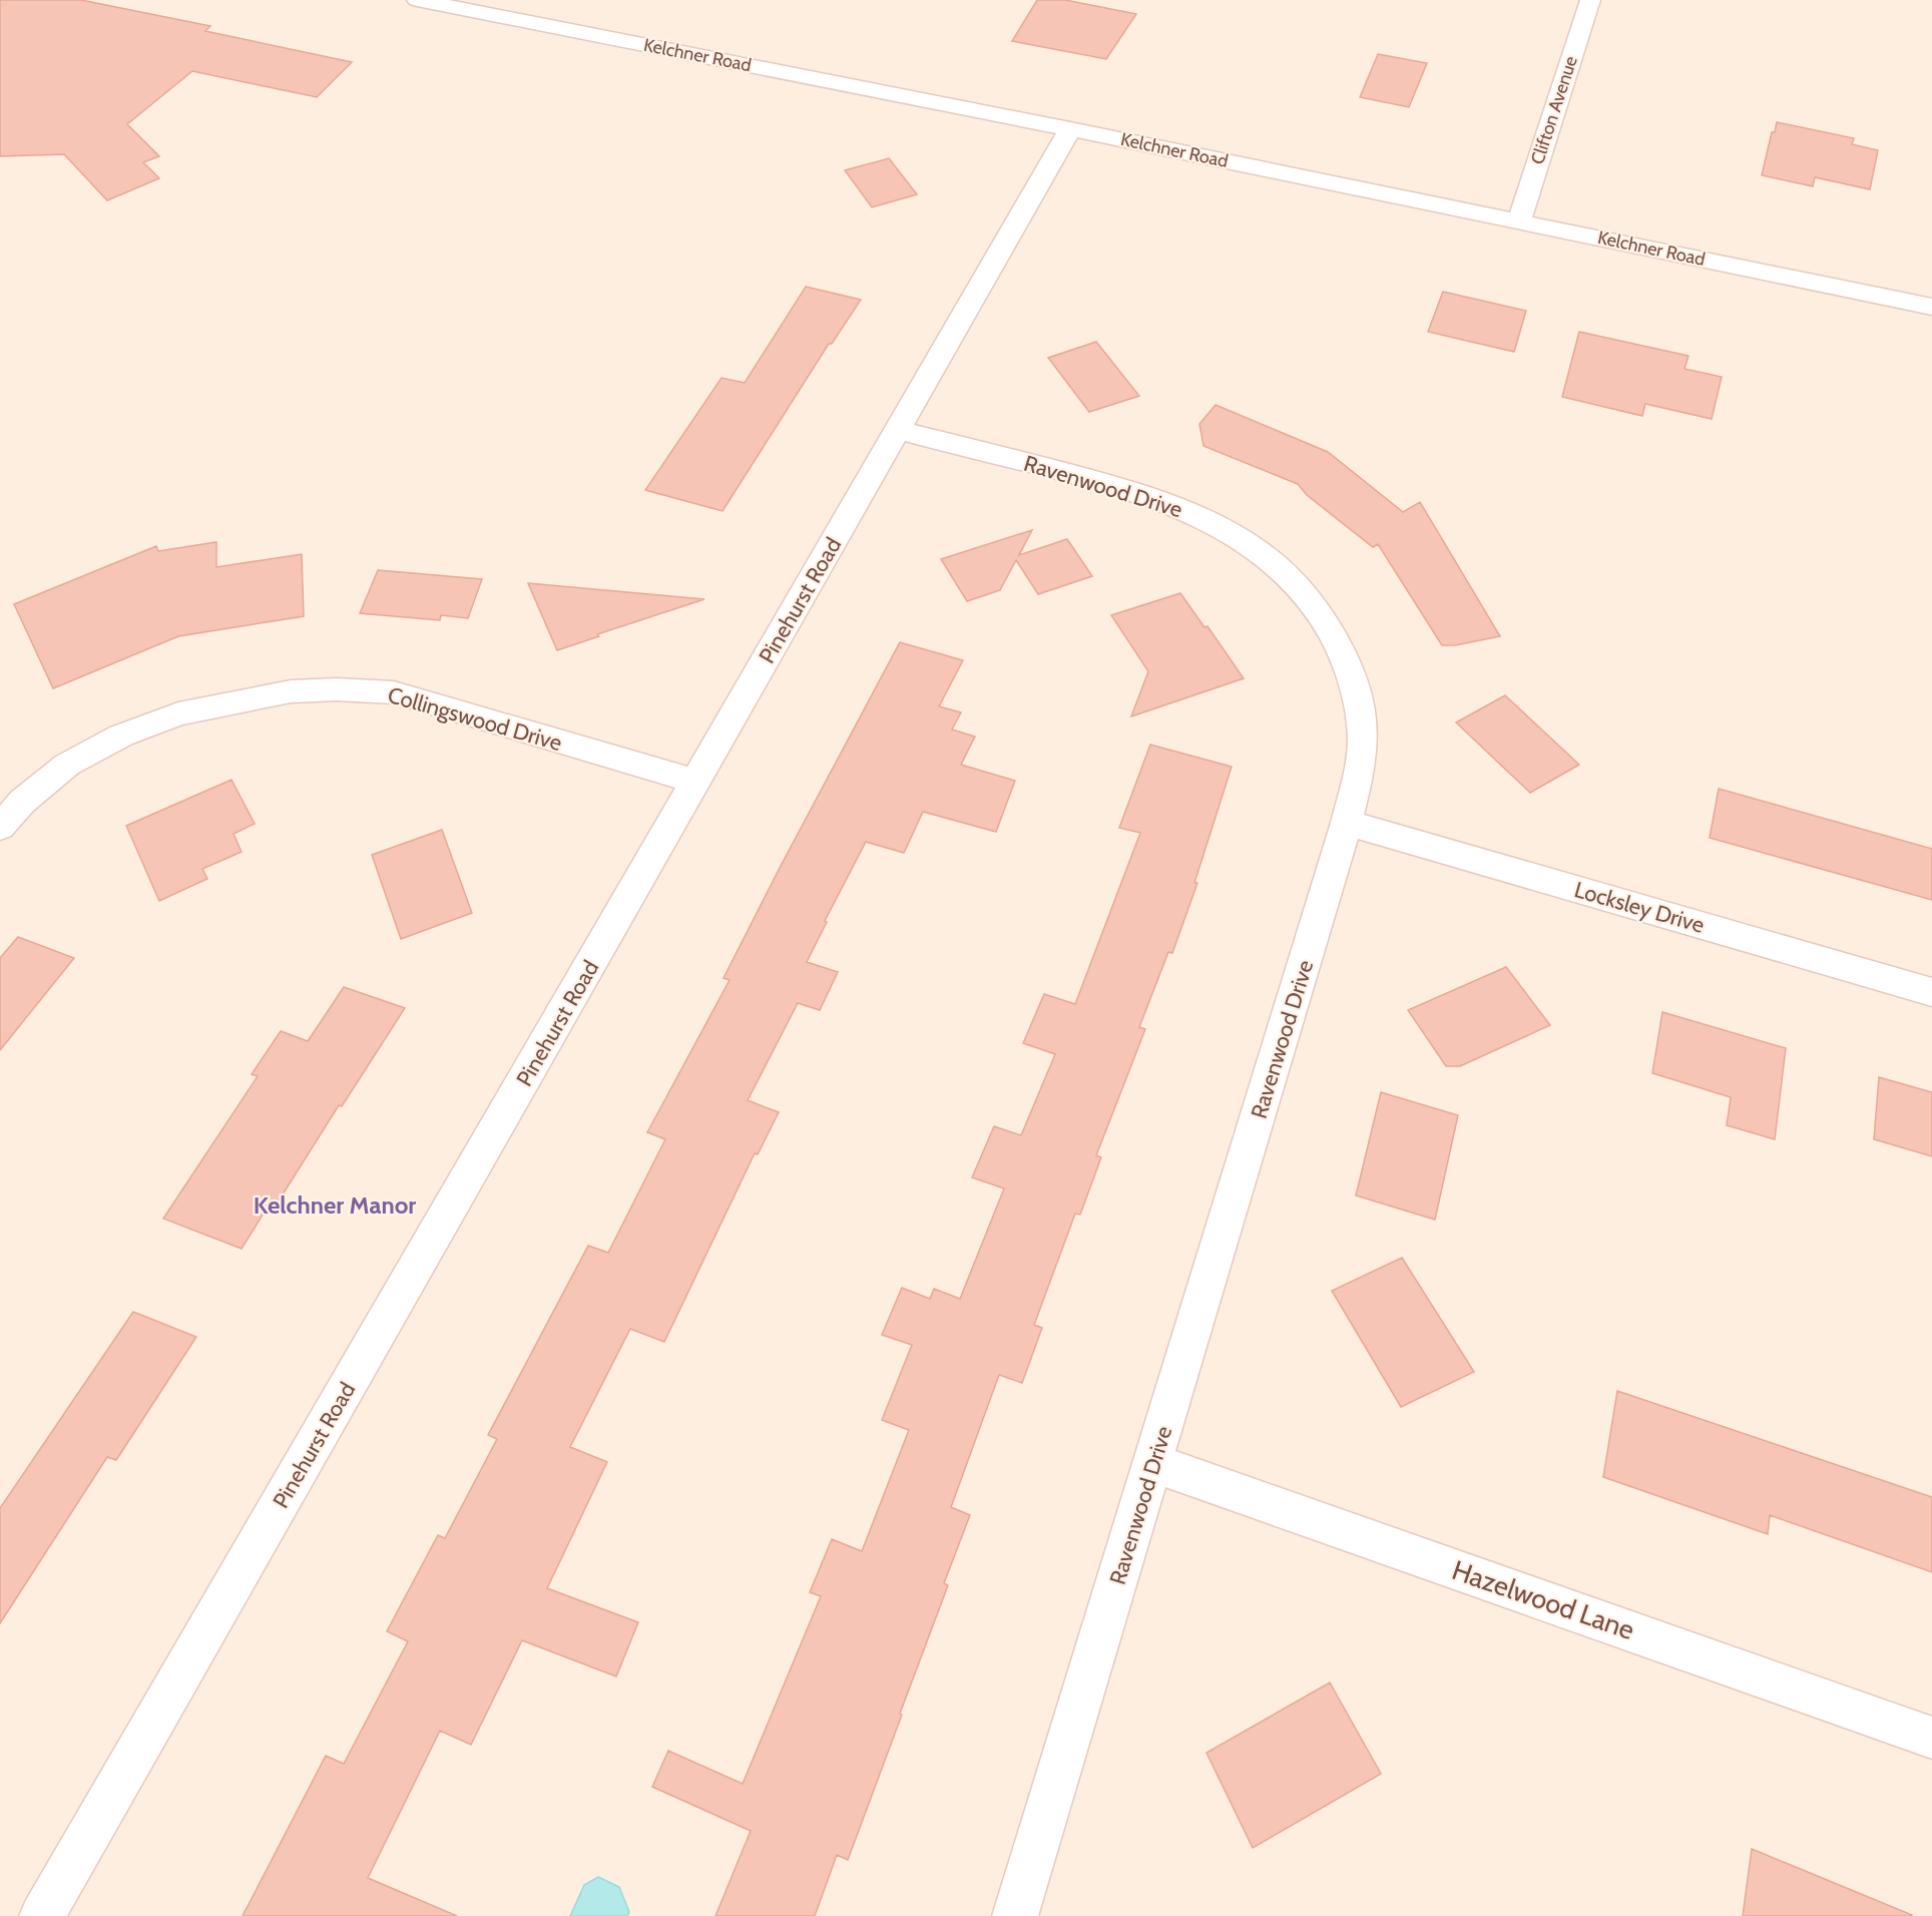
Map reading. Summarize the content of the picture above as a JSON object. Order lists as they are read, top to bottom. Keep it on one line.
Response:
{"streets":{"street":["Kelchner Road","Clifton Avenue","Ravenwood Drive","Pinehurst Road","Collingswood Drive","Locksley Drive","Hazelwood Lane"]},"crossings":[["Kelchner Road","Clifton Avenue"],["Kelchner Road","Pinehurst Road"],["Ravenwood Drive","Pinehurst Road"],["Ravenwood Drive","Locksley Drive"],["Ravenwood Drive","Hazelwood Lane"],["Pinehurst Road","Collingswood Drive"]],"districts":["Kelchner Manor"]}
